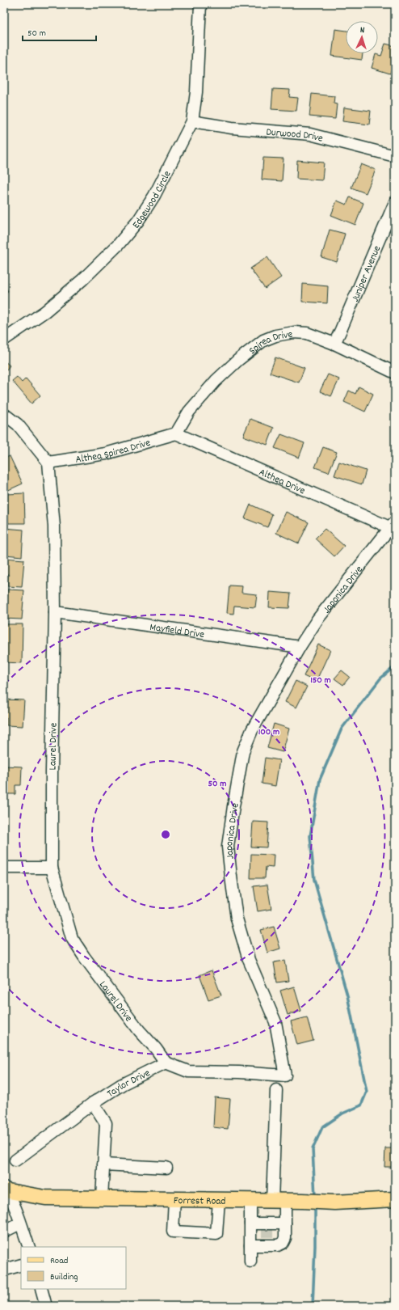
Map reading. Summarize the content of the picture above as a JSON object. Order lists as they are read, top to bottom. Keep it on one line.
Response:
{"streets":{"main road":["Forrest Road"],"street":["Durwood Drive","Edgewood Circle","Juniper Avenue","Spirea Drive","Althea Spirea Drive","Althea Drive","Japonica Drive","Mayfield Drive","Laurel Drive","Taylor Drive"]},"crossings":[["Durwood Drive","Edgewood Circle"],["Juniper Avenue","Spirea Drive"],["Spirea Drive","Althea Spirea Drive"],["Spirea Drive","Althea Drive"],["Althea Spirea Drive","Althea Drive"],["Althea Spirea Drive","Laurel Drive"],["Althea Drive","Japonica Drive"],["Japonica Drive","Mayfield Drive"],["Japonica Drive","Laurel Drive"],["Japonica Drive","Taylor Drive"],["Mayfield Drive","Laurel Drive"],["Laurel Drive","Taylor Drive"]],"legend":["Road","Building"],"scale_bar":"50 m","north":"top","rings":["150 m","100 m","50 m"]}
